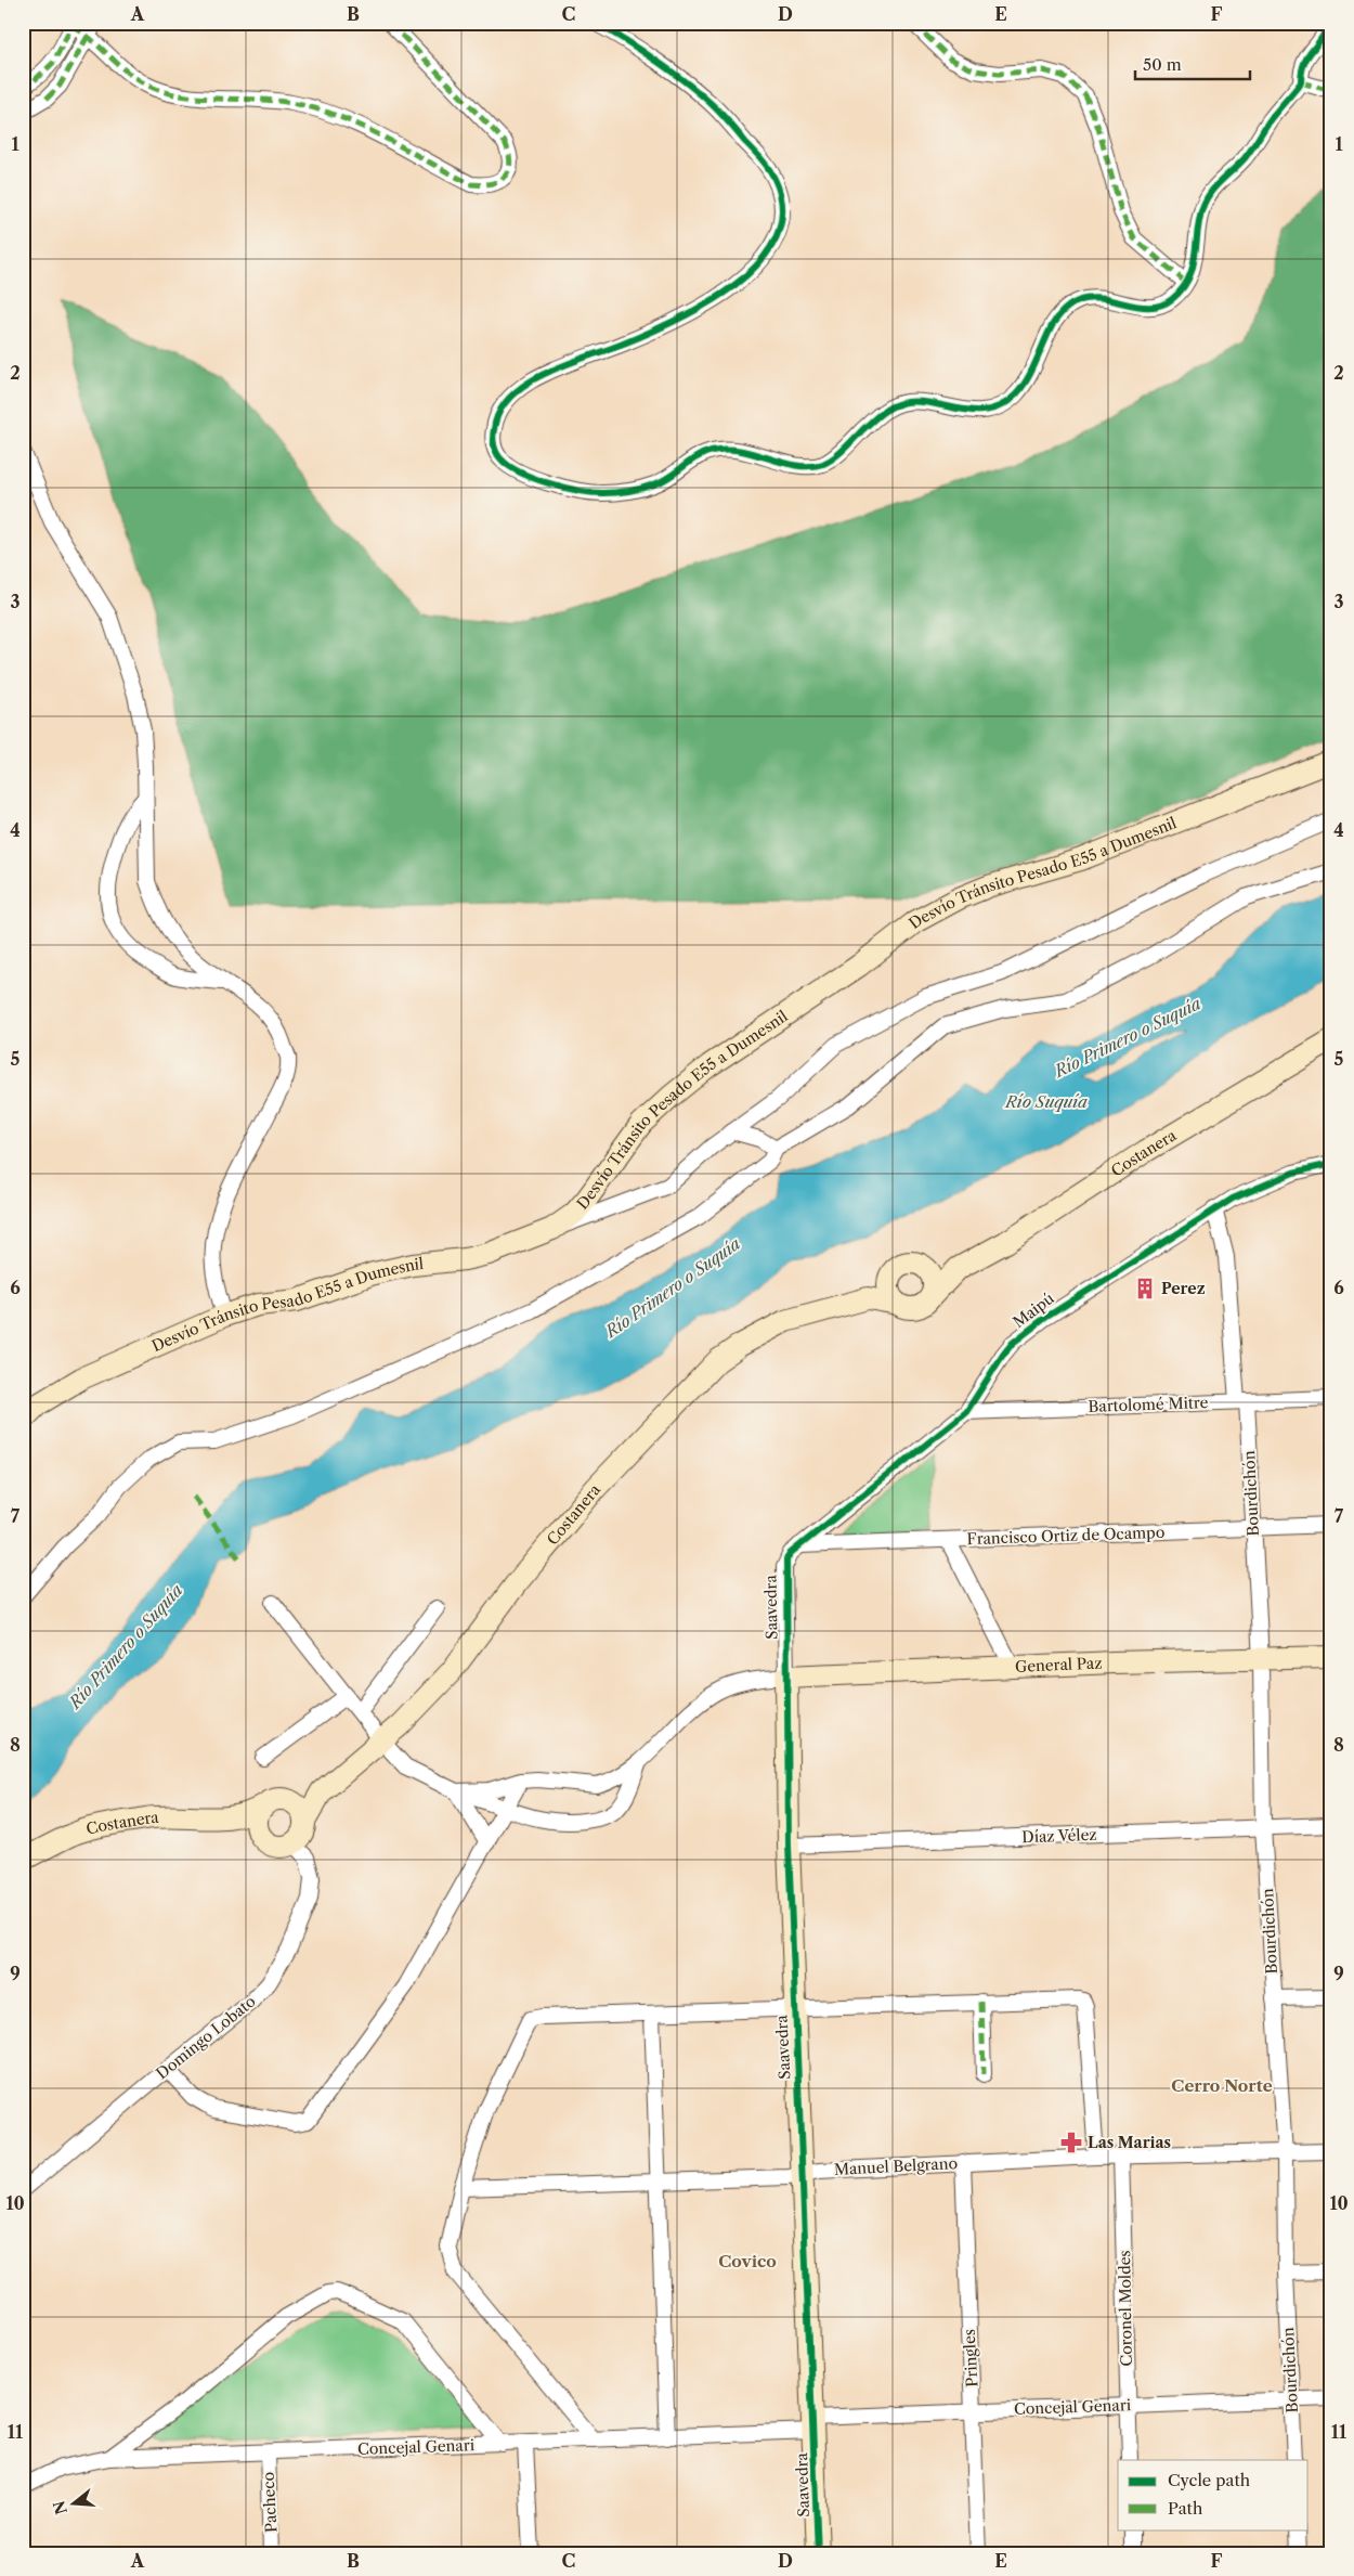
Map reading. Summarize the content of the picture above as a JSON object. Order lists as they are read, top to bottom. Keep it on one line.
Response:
{"streets":{"street":["Desvío Tránsito Pesado E55 a Dumesnil","Costanera","Maipú","Bartolomé Mitre","Bourdichón","Francisco Ortiz de Ocampo","Saavedra","General Paz","Díaz Vélez","Domingo Lobato","Manuel Belgrano","Coronel Moldes","Pringles","Concejal Genari","Pacheco"]},"crossings":[["Costanera","Domingo Lobato"],["Maipú","Bartolomé Mitre"],["Maipú","Bourdichón"],["Maipú","Francisco Ortiz de Ocampo"],["Maipú","Saavedra"],["Bartolomé Mitre","Bourdichón"],["Bourdichón","Francisco Ortiz de Ocampo"],["Bourdichón","General Paz"],["Bourdichón","Díaz Vélez"],["Bourdichón","Manuel Belgrano"],["Bourdichón","Concejal Genari"],["Francisco Ortiz de Ocampo","Saavedra"],["Saavedra","General Paz"],["Saavedra","Díaz Vélez"],["Saavedra","Manuel Belgrano"],["Saavedra","Concejal Genari"],["Manuel Belgrano","Coronel Moldes"],["Manuel Belgrano","Pringles"],["Coronel Moldes","Concejal Genari"],["Pringles","Concejal Genari"],["Concejal Genari","Pacheco"]],"districts":["Cerro Norte","Covico"],"water":["Río Primero o Suquía","Río Suquía"],"places":{"building":["Perez"],"pharmacy":["Las Marias"]},"legend":["Cycle path","Path"],"scale_bar":"50 m","north":"left","grid":{"columns":["A","B","C","D","E","F"],"rows":["1","2","3","4","5","6","7","8","9","10","11"]}}
